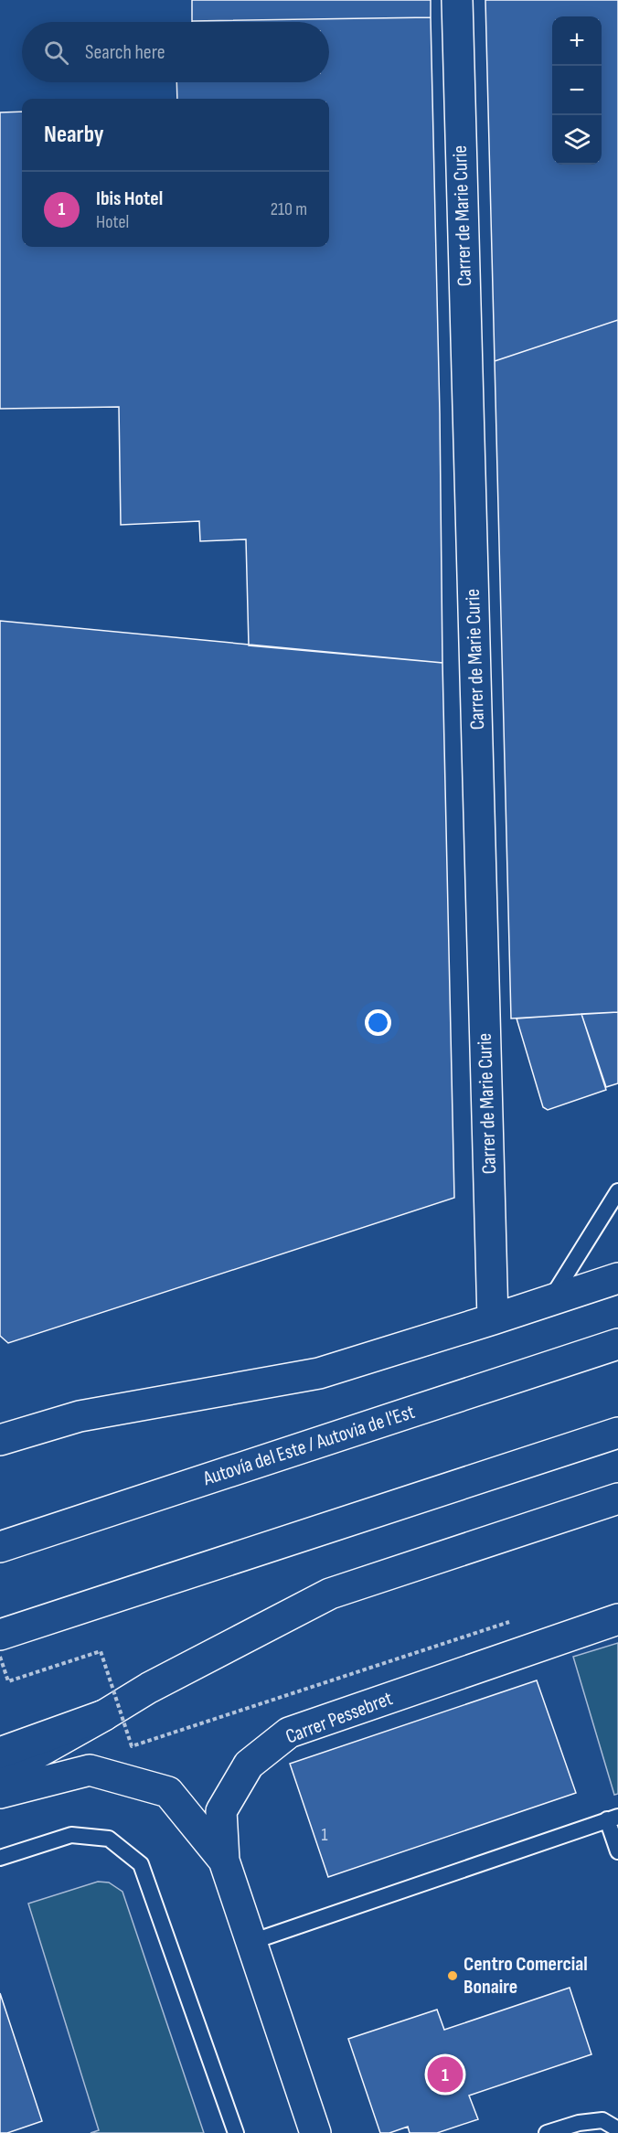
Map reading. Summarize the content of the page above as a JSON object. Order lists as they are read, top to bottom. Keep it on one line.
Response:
{"streets":{"main road":["Carrer de Marie Curie","Autovía del Este / Autovia de l'Est","Carrer Pessebret"]},"places":["Centro Comercial Bonaire"],"house_numbers":["1"],"page":{"map_buttons":["+","−"],"search":"Search here","heading":"Nearby","list":[{"mark":"1","name":"Ibis Hotel","note":"Hotel","value":"210 m"}],"pins":"1"}}
